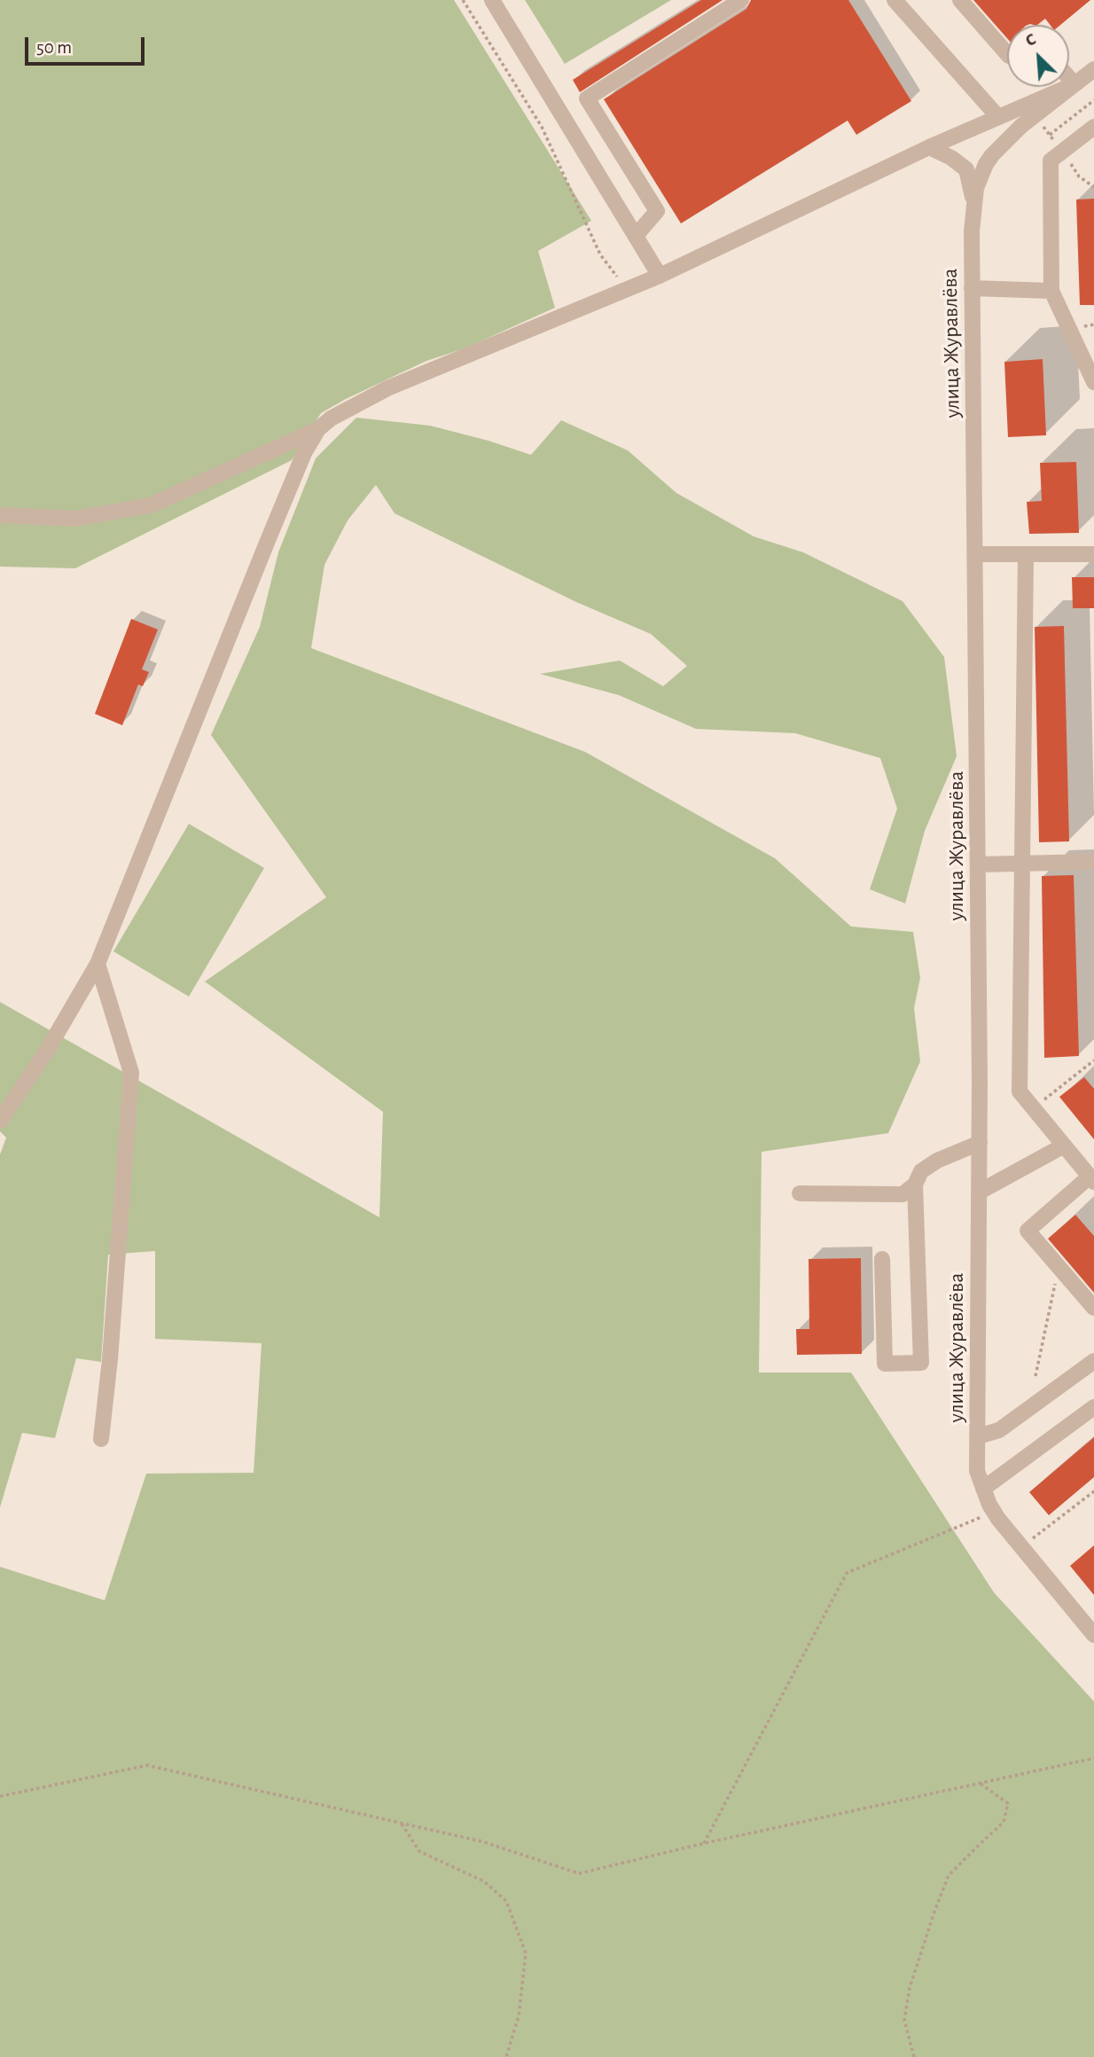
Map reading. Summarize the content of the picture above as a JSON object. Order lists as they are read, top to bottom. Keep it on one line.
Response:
{"streets":{"street":["улица Журавлёва"]},"scale_bar":"50 m","north":"top left"}
